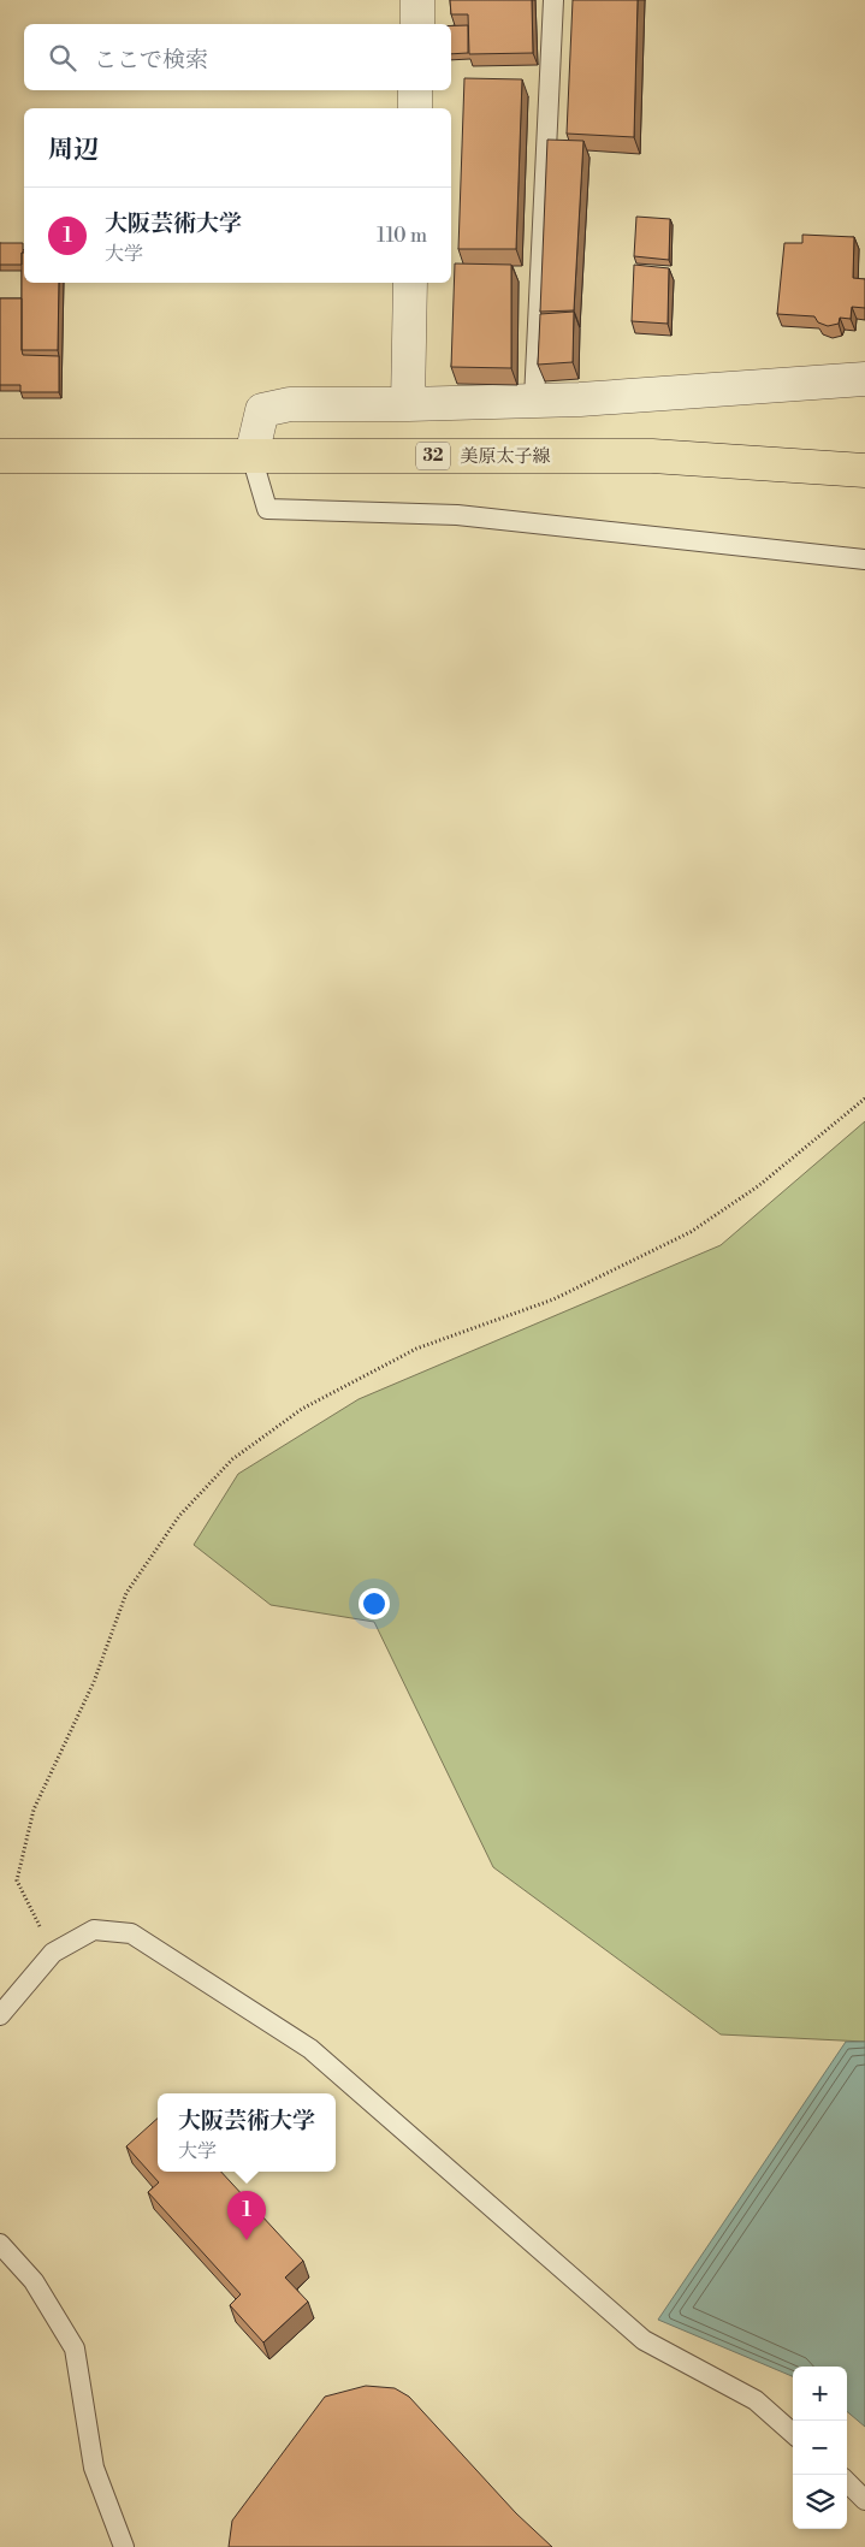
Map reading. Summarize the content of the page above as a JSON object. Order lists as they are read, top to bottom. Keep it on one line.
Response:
{"streets":{"main road":["32","美原太子線"]},"page":{"search":"ここで検索","heading":"周辺","list":[{"mark":"1","name":"大阪芸術大学","note":"大学","value":"110 m"}],"popup":["大阪芸術大学","大学"],"pins":"1","map_buttons":["+","−"]}}
